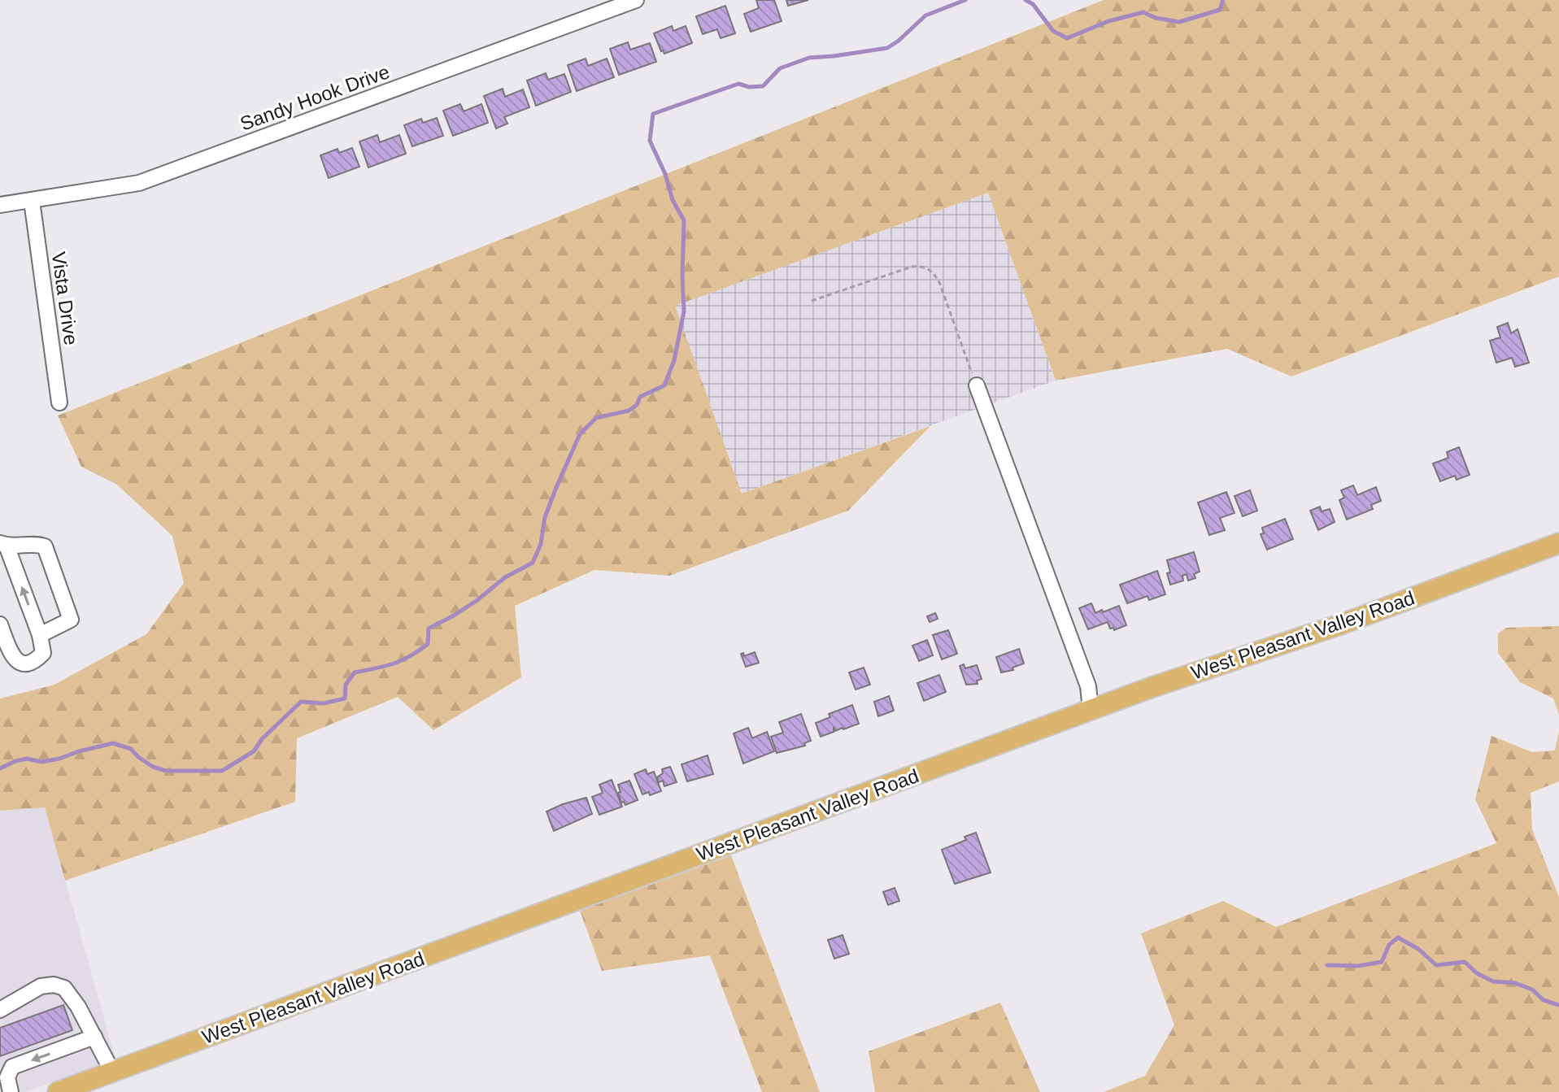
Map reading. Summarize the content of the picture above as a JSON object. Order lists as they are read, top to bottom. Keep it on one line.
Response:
{"streets":{"main road":["West Pleasant Valley Road"],"street":["Sandy Hook Drive","Vista Drive"]},"crossings":[["Sandy Hook Drive","Vista Drive"]]}
